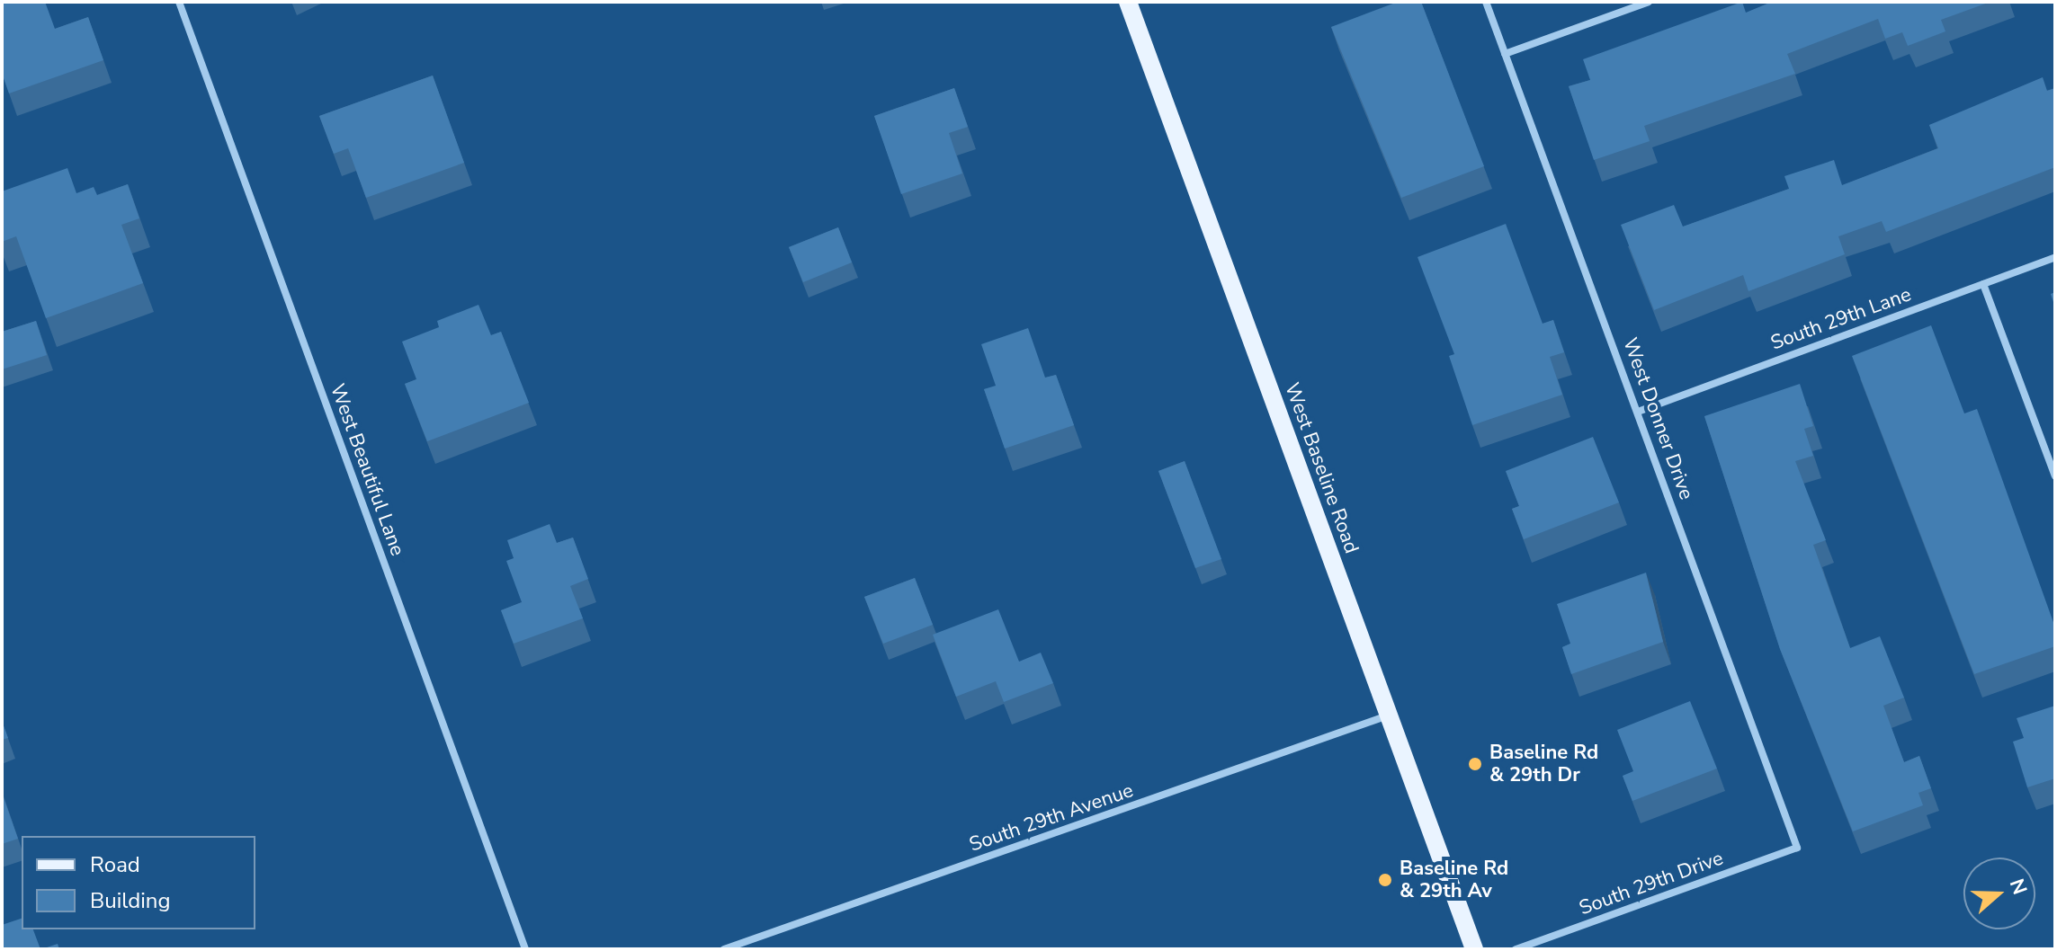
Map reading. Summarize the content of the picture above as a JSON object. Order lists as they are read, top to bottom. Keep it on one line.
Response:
{"streets":{"main road":["West Baseline Road"],"street":["South 29th Lane","West Donner Drive","West Beautiful Lane","South 29th Avenue","South 29th Drive"]},"crossings":[["South 29th Lane","West Donner Drive"],["West Donner Drive","South 29th Drive"],["West Baseline Road","South 29th Avenue"]],"places":["Baseline Rd & 29th Dr","Baseline Rd & 29th Av"],"legend":["Road","Building"],"north":"right"}
